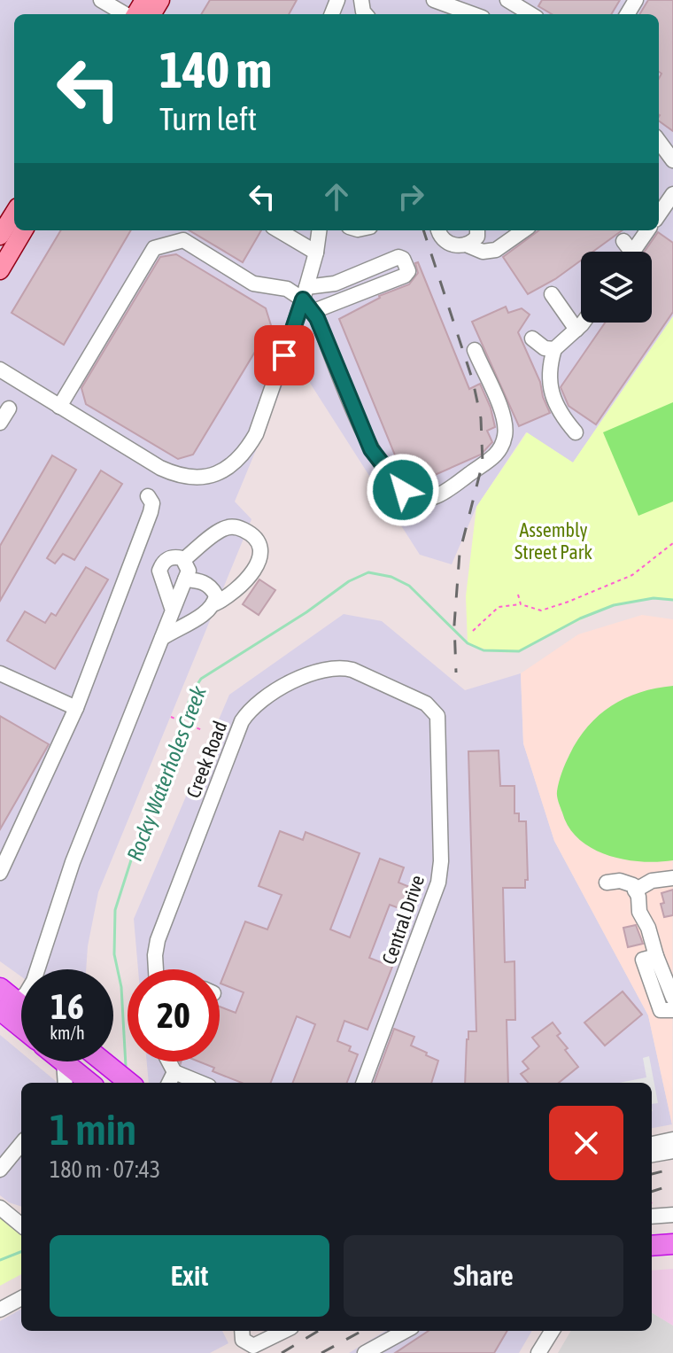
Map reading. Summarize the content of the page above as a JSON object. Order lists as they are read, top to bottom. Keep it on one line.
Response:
{"streets":{"street":["Creek Road","Central Drive"]},"crossings":[["Creek Road","Central Drive"]],"water":["Rocky Waterholes Creek"],"parks":["Assembly Street Park"],"page":{"turn":["140 m","Turn left"],"speed":"16 km/h","limit":"20","heading":["1 min","180 m · 07:43"],"buttons":["Exit","Share"]}}
